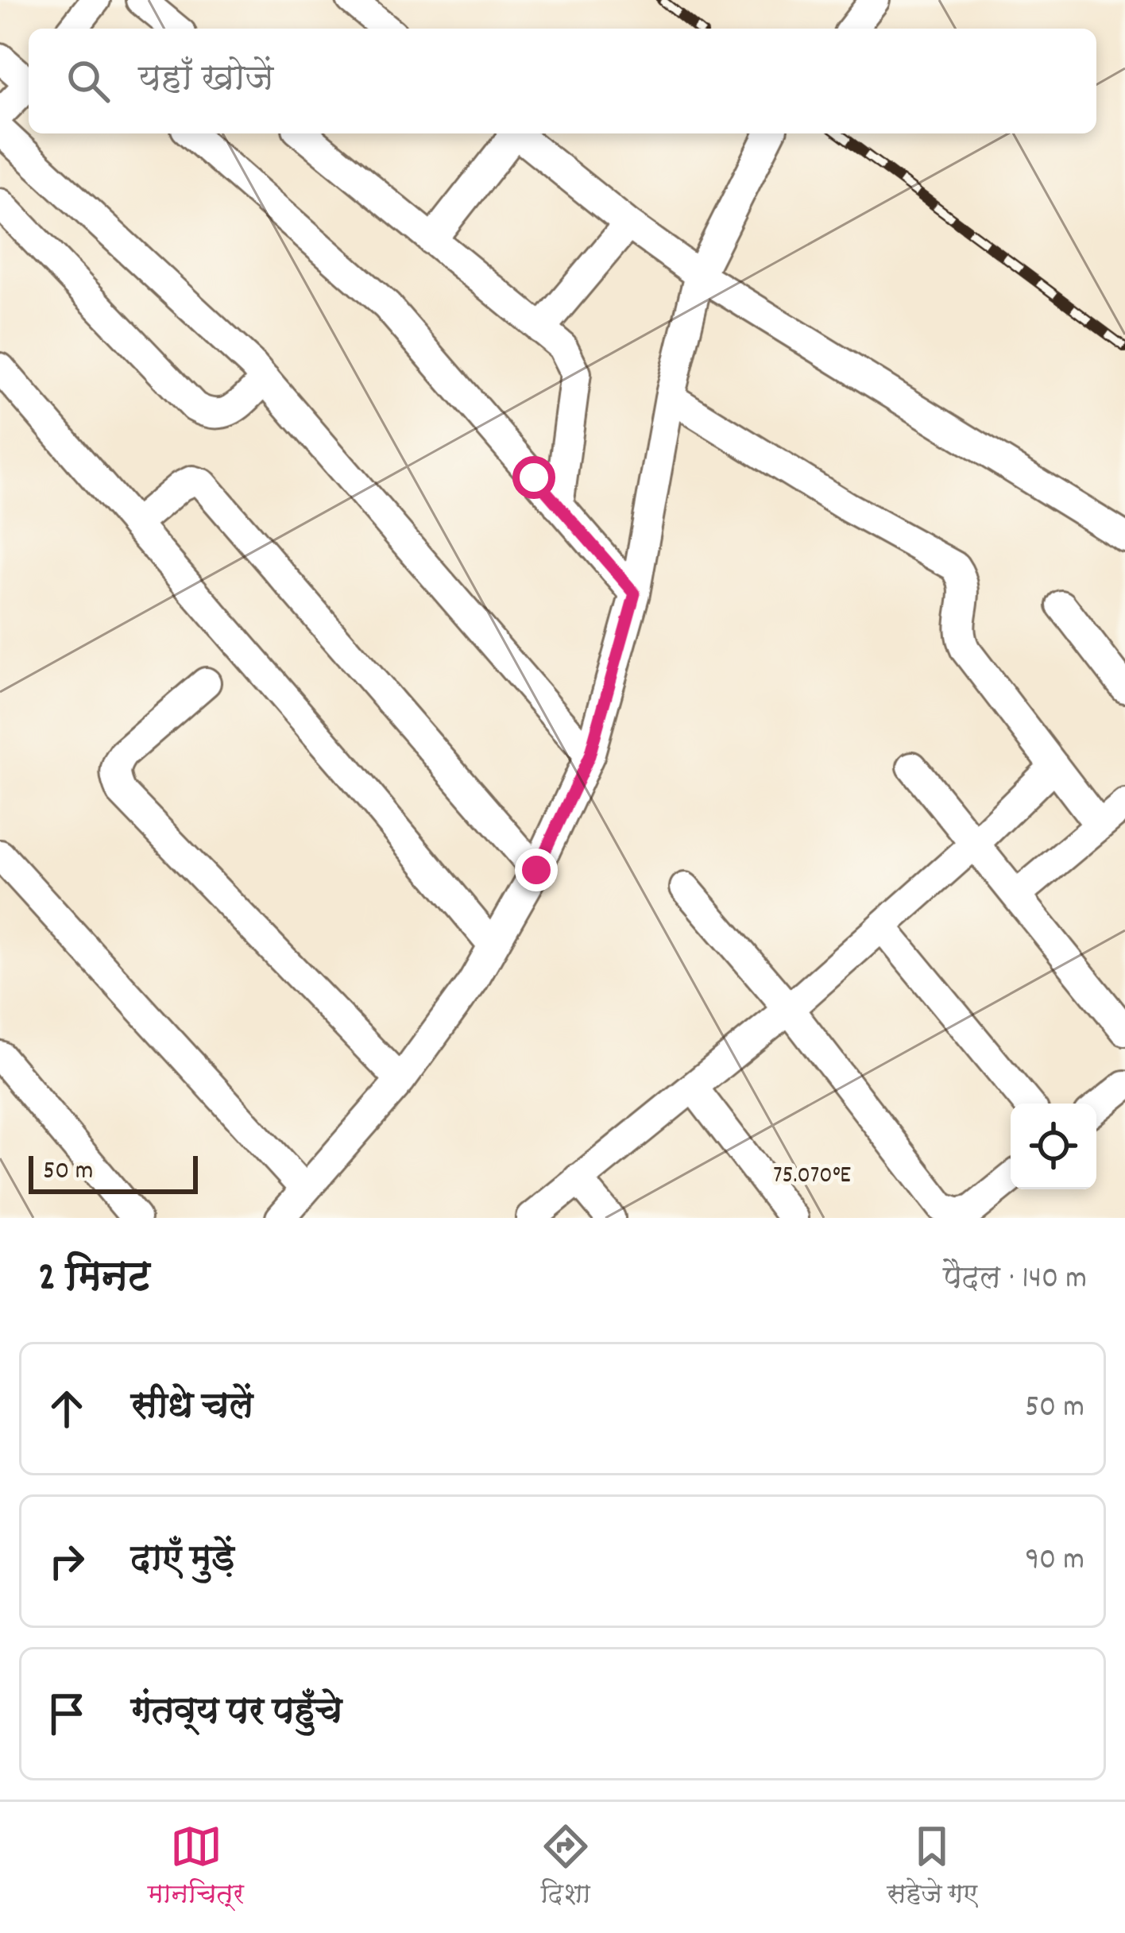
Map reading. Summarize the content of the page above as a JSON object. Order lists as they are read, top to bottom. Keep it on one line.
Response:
{"scale_bar":"50 m","page":{"search":"यहाँ खोजें","scale":"50 m","heading":["2 मिनट","पैदल · 140 m"],"list":[["सीधे चलें","50 m"],["दाएँ मुड़ें","90 m"],"गंतव्य पर पहुँचे"],"nav":["मानचित्र","दिशा","सहेजे गए"]},"coordinates":["75.070°E"]}
